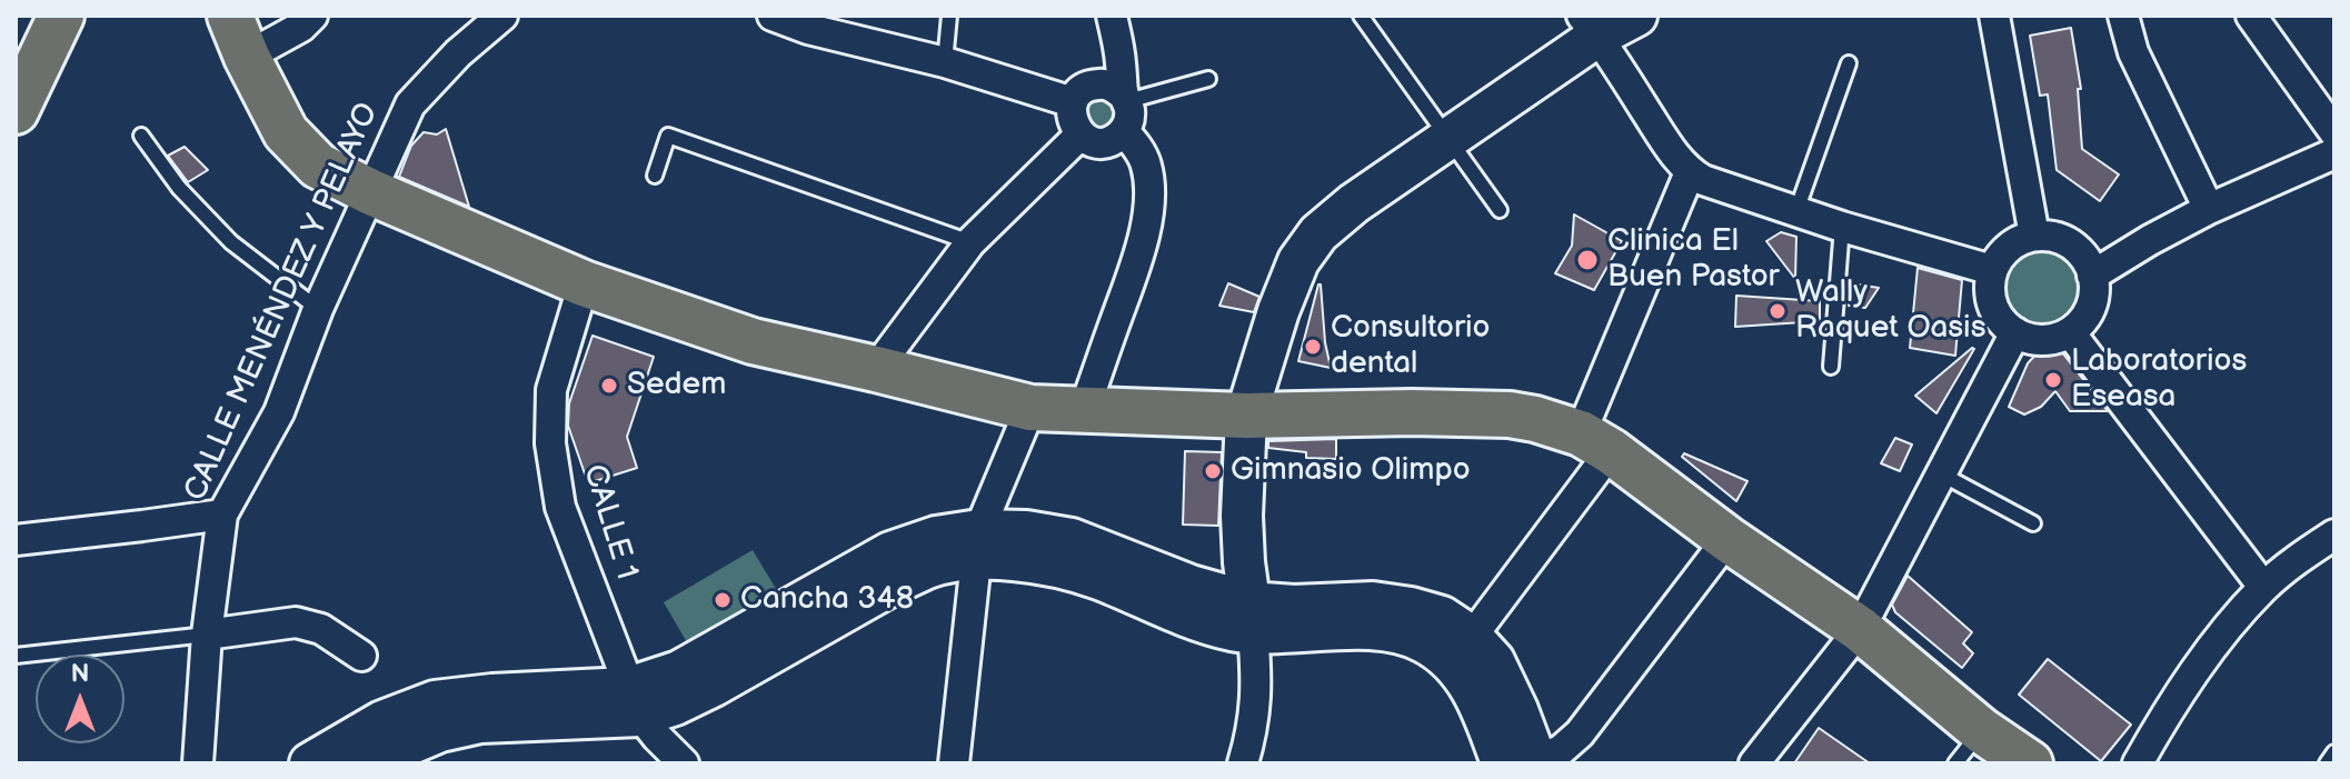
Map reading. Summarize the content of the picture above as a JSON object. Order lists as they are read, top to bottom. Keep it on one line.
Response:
{"streets":{"street":["CALLE MENÉNDEZ Y PELAYO","CALLE 1"]},"places":["Clinica El Buen Pastor","Wally Raquet Oasis","Consultorio dental","Laboratorios Eseasa","Sedem","Gimnasio Olimpo","Cancha 348"],"north":"top"}
